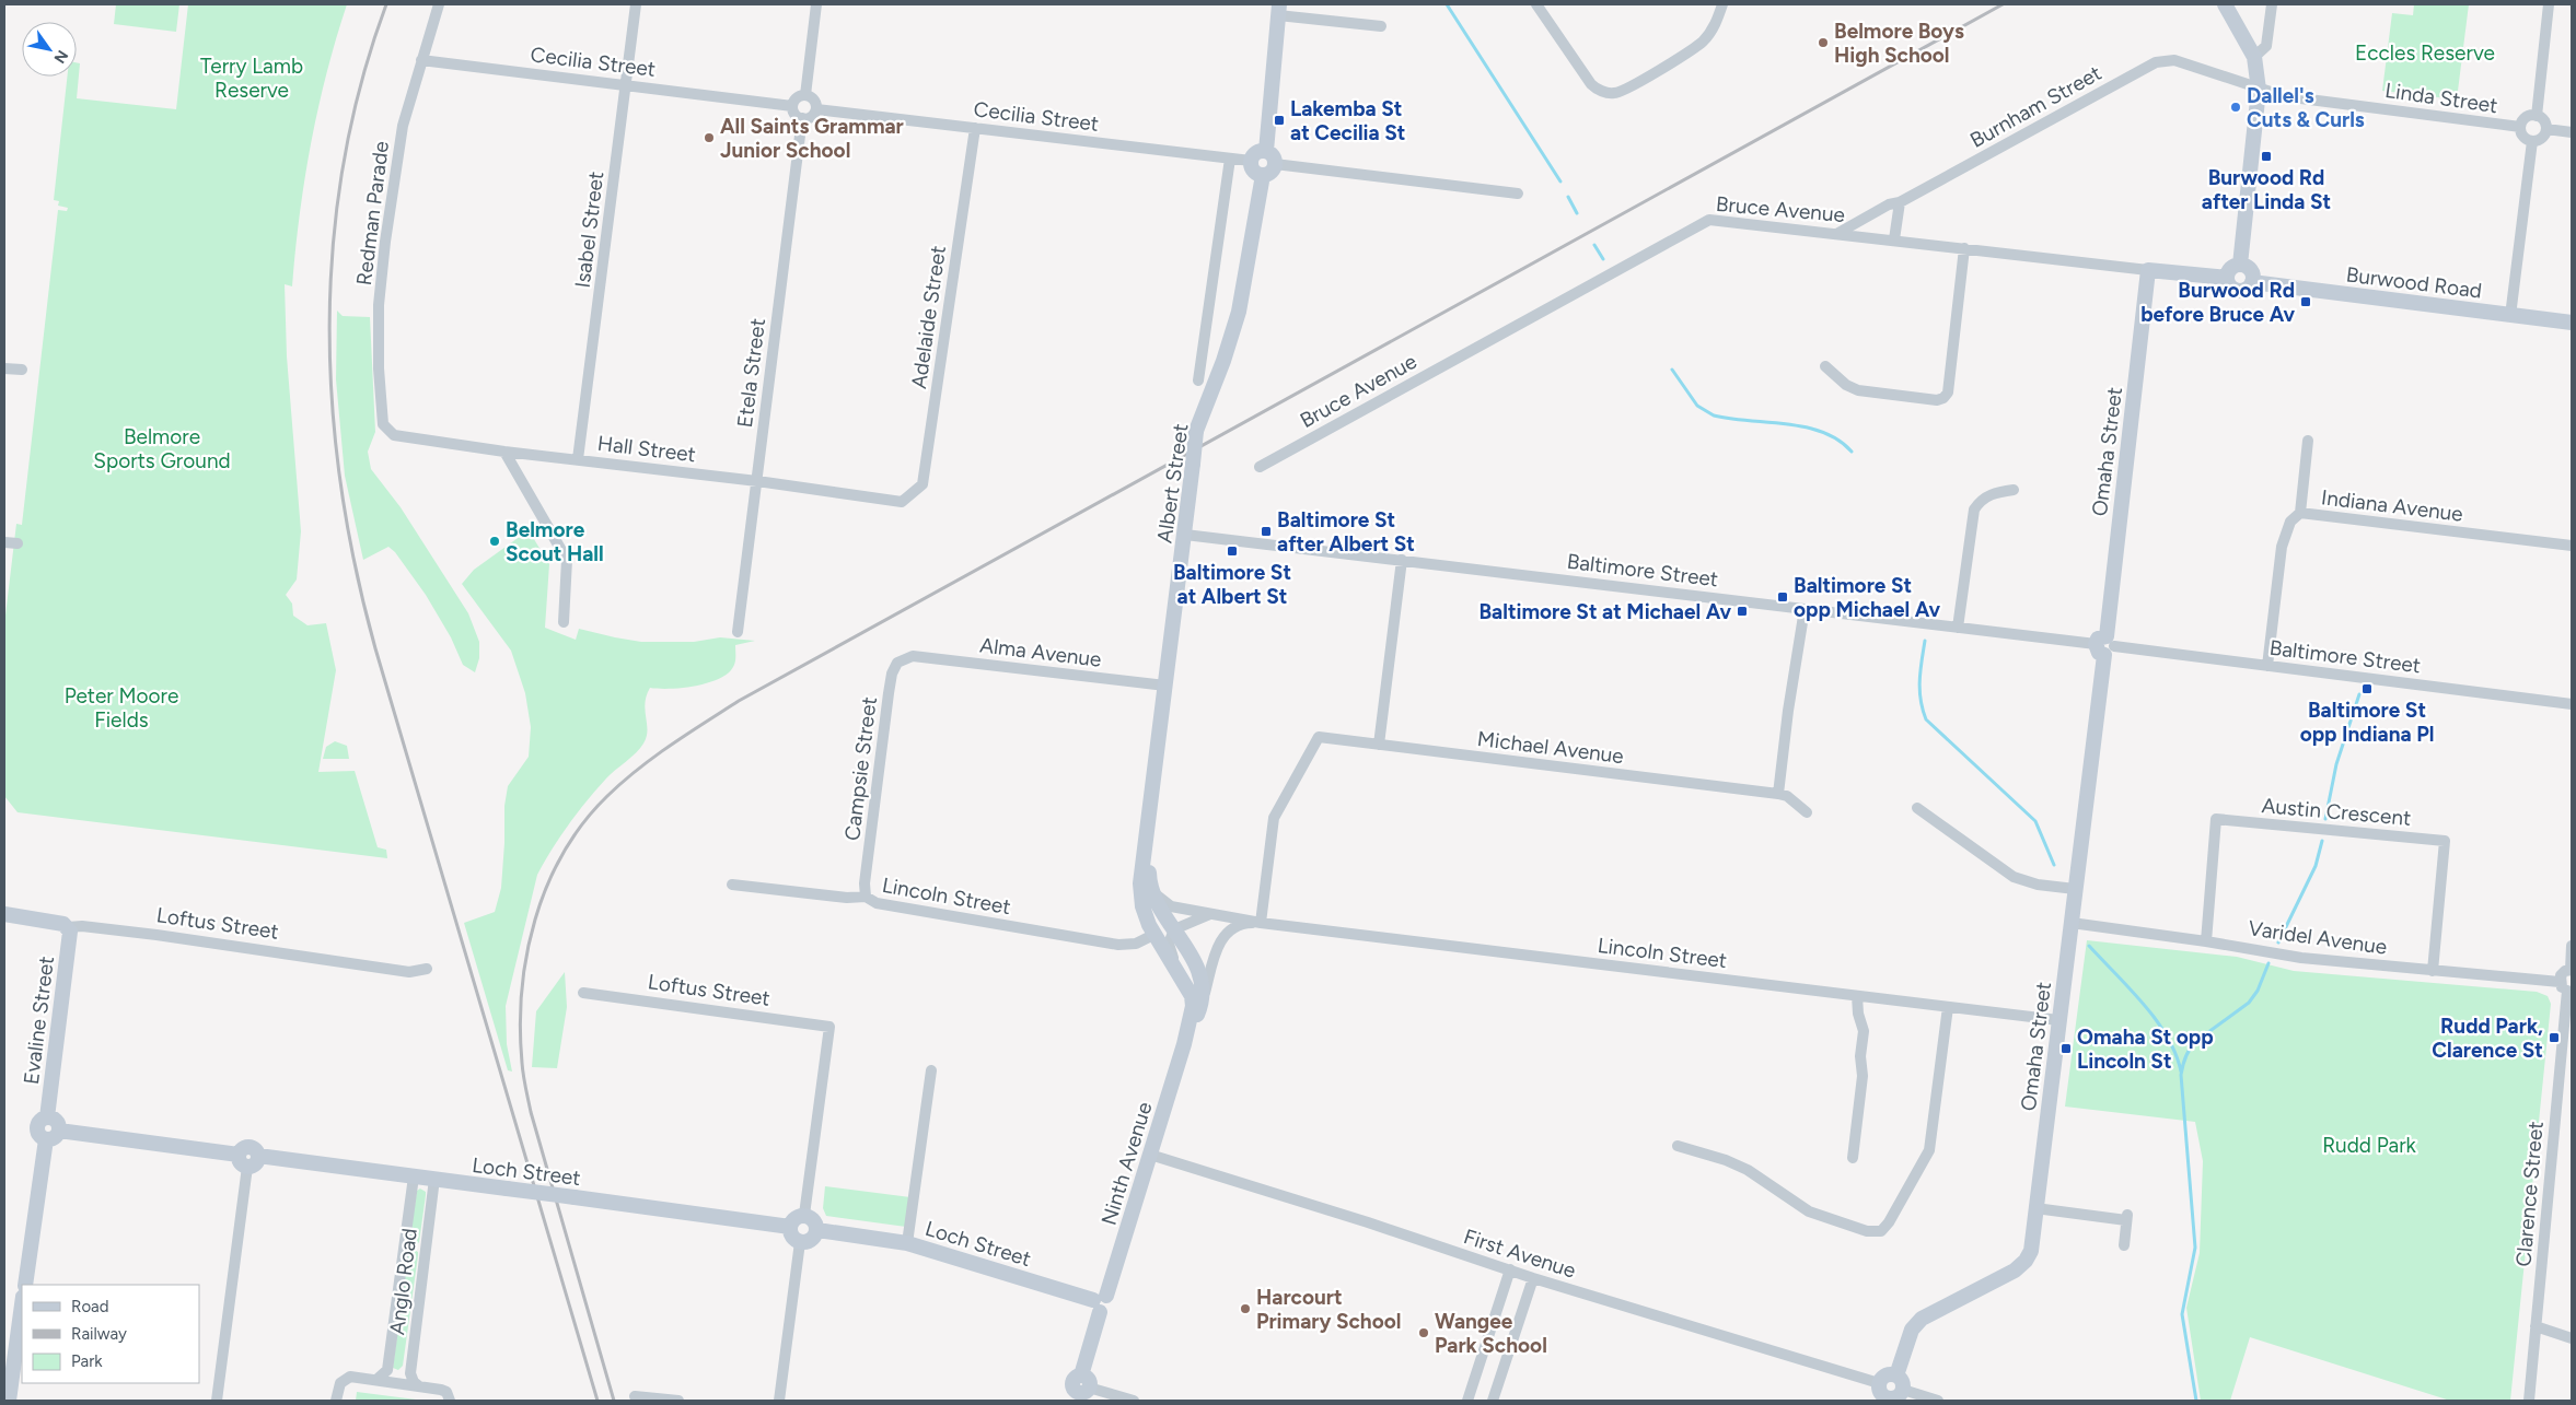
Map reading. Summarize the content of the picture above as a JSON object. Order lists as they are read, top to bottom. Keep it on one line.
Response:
{"streets":{"street":["Cecilia Street","Linda Street","Burnham Street","Bruce Avenue","Redman Parade","Isabel Street","Burwood Road","Adelaide Street","Etela Street","Hall Street","Omaha Street","Albert Street","Indiana Avenue","Baltimore Street","Alma Avenue","Michael Avenue","Campsie Street","Austin Crescent","Lincoln Street","Loftus Street","Varidel Avenue","Evaline Street","Ninth Avenue","Loch Street","Clarence Street","First Avenue","Anglo Road"]},"crossings":[["Cecilia Street","Redman Parade"],["Cecilia Street","Isabel Street"],["Cecilia Street","Adelaide Street"],["Cecilia Street","Etela Street"],["Cecilia Street","Albert Street"],["Linda Street","Burnham Street"],["Burnham Street","Bruce Avenue"],["Bruce Avenue","Burwood Road"],["Bruce Avenue","Omaha Street"],["Redman Parade","Hall Street"],["Isabel Street","Hall Street"],["Adelaide Street","Hall Street"],["Etela Street","Hall Street"],["Omaha Street","Baltimore Street"],["Omaha Street","Lincoln Street"],["Omaha Street","Varidel Avenue"],["Albert Street","Baltimore Street"],["Albert Street","Alma Avenue"],["Albert Street","Lincoln Street"],["Albert Street","Ninth Avenue"],["Indiana Avenue","Baltimore Street"],["Alma Avenue","Campsie Street"],["Michael Avenue","Lincoln Street"],["Campsie Street","Lincoln Street"],["Austin Crescent","Varidel Avenue"],["Loftus Street","Evaline Street"],["Loftus Street","Loch Street"],["Evaline Street","Loch Street"],["Ninth Avenue","Loch Street"],["Ninth Avenue","First Avenue"],["Loch Street","Anglo Road"]],"parks":["Eccles Reserve","Terry Lamb Reserve","Belmore Sports Ground","Peter Moore Fields","Rudd Park"],"places":{"other":["Belmore Boys High School","Dallel's Cuts & Curls","All Saints Grammar Junior School","Belmore Scout Hall","Harcourt Primary School","Wangee Park School"],"transit":["Lakemba St at Cecilia St","Burwood Rd after Linda St","Burwood Rd before Bruce Av","Baltimore St after Albert St","Baltimore St at Albert St","Baltimore St opp Michael Av","Baltimore St at Michael Av","Baltimore St opp Indiana Pl","Rudd Park, Clarence St","Omaha St opp Lincoln St"]},"legend":["Road","Railway","Park"],"north":"bottom right"}
